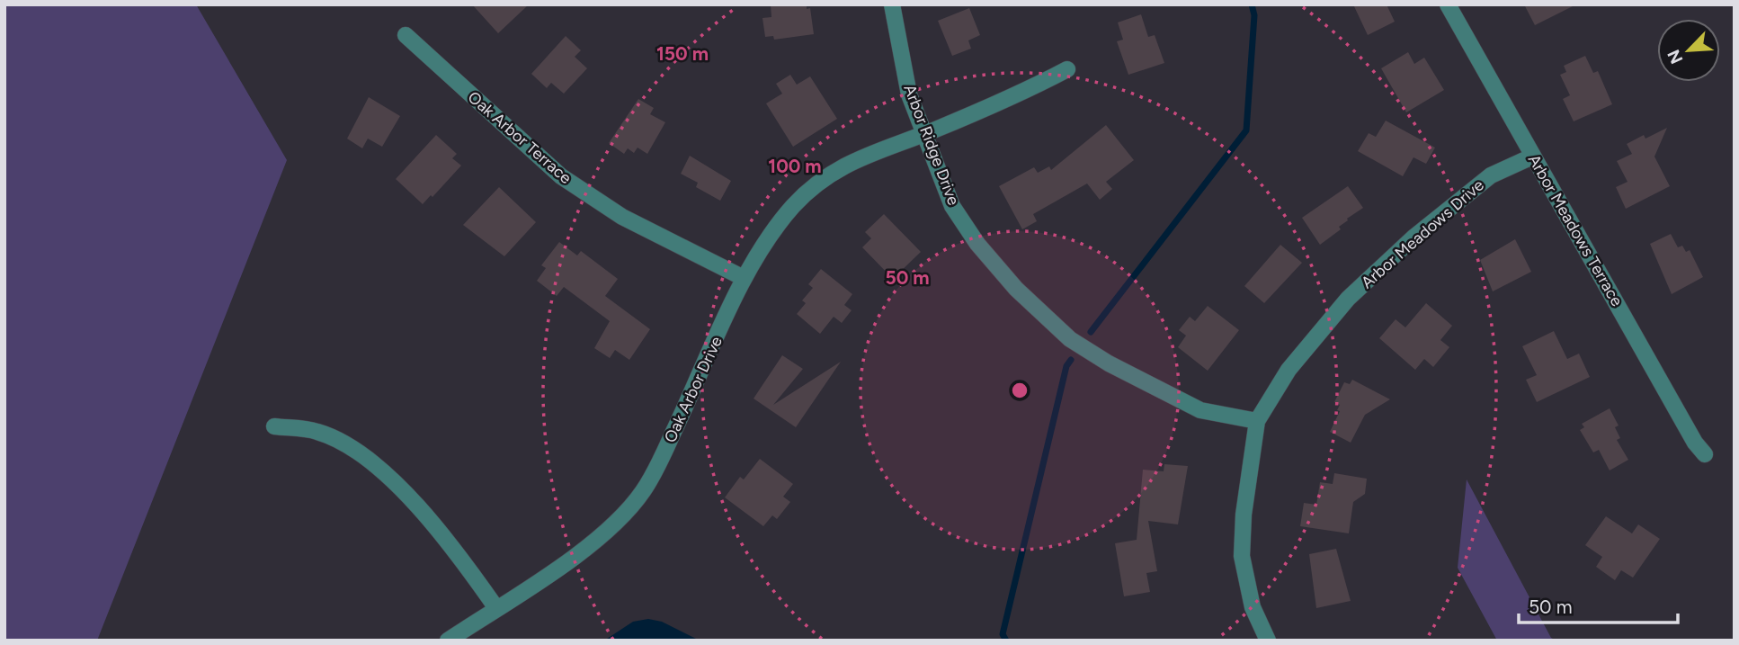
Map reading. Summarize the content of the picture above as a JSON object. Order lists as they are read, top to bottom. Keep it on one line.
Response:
{"streets":{"street":["Oak Arbor Terrace","Arbor Ridge Drive","Arbor Meadows Terrace","Arbor Meadows Drive","Oak Arbor Drive"]},"crossings":[["Oak Arbor Terrace","Oak Arbor Drive"],["Arbor Ridge Drive","Arbor Meadows Drive"],["Arbor Ridge Drive","Oak Arbor Drive"],["Arbor Meadows Terrace","Arbor Meadows Drive"]],"scale_bar":"50 m","north":"bottom left","rings":["150 m","100 m","50 m"]}
